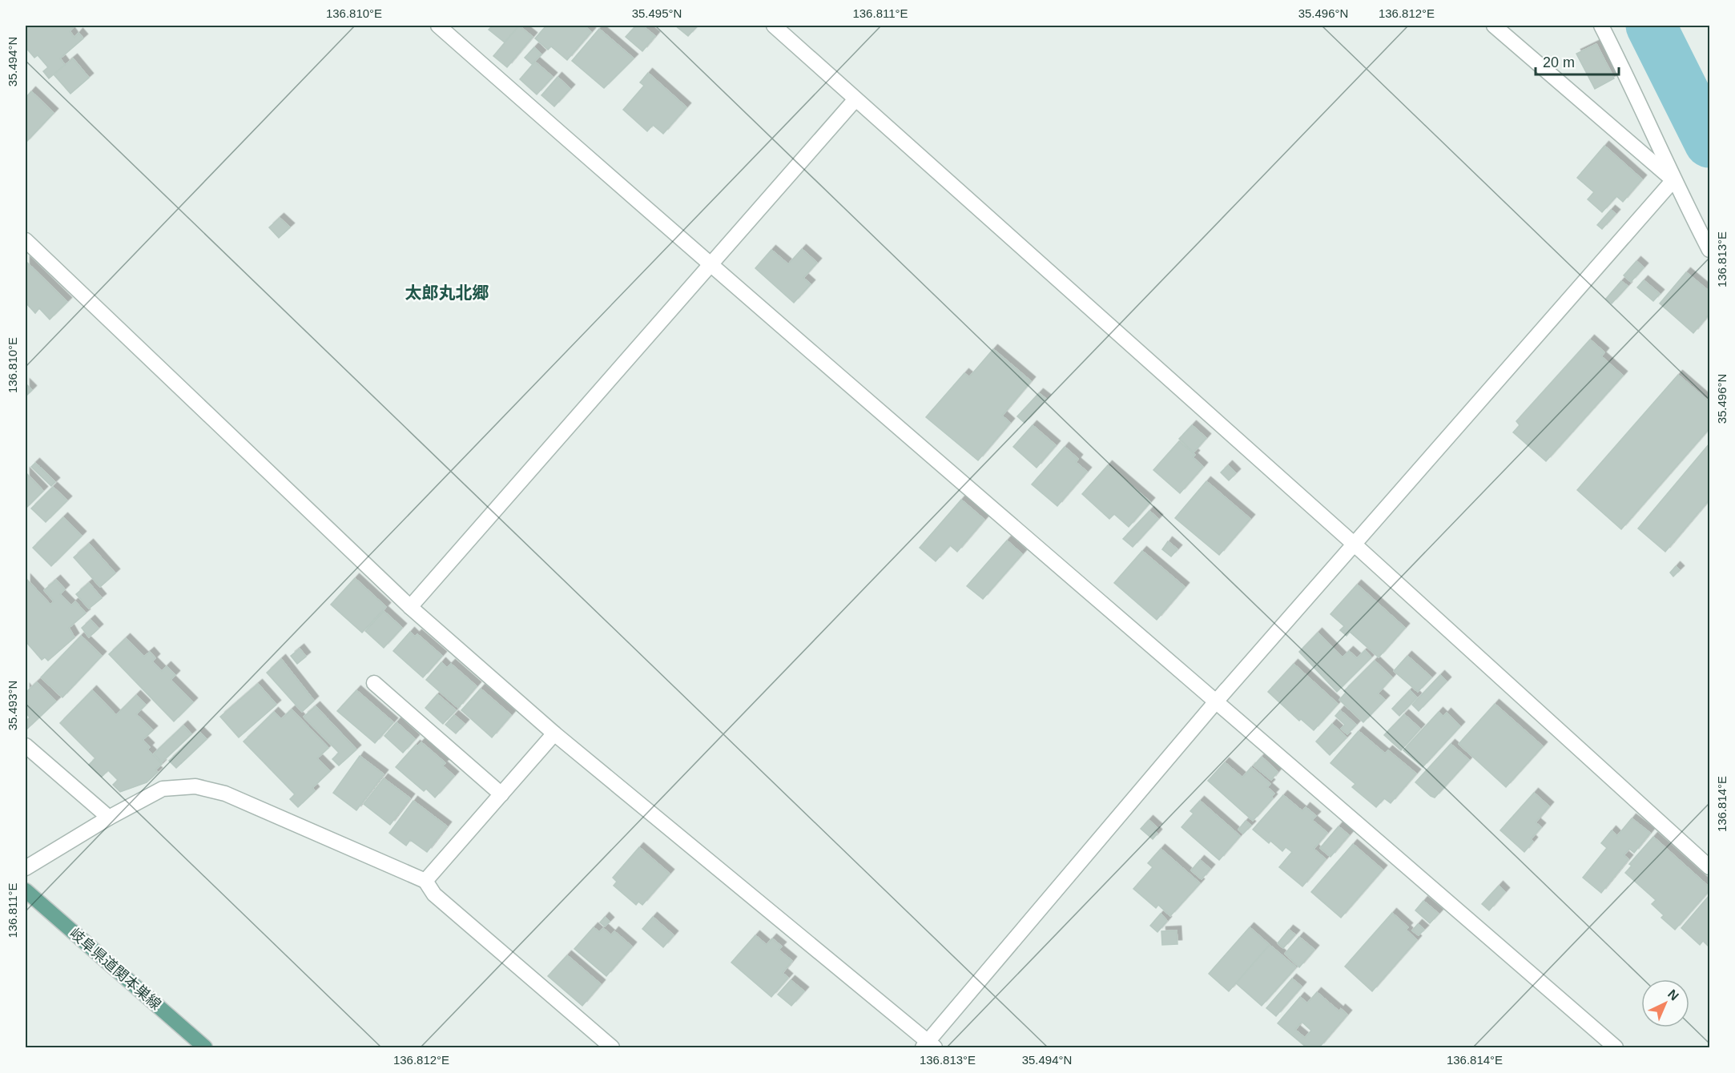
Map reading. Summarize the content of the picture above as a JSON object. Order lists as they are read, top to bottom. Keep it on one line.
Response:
{"streets":{"main road":["岐阜県道関本巣線"]},"districts":["太郎丸北郷"],"scale_bar":"20 m","north":"top right","coordinates":["136.810°E","35.495°N","136.811°E","35.496°N","136.812°E","35.494°N","136.813°E","35.493°N","136.814°E"]}
